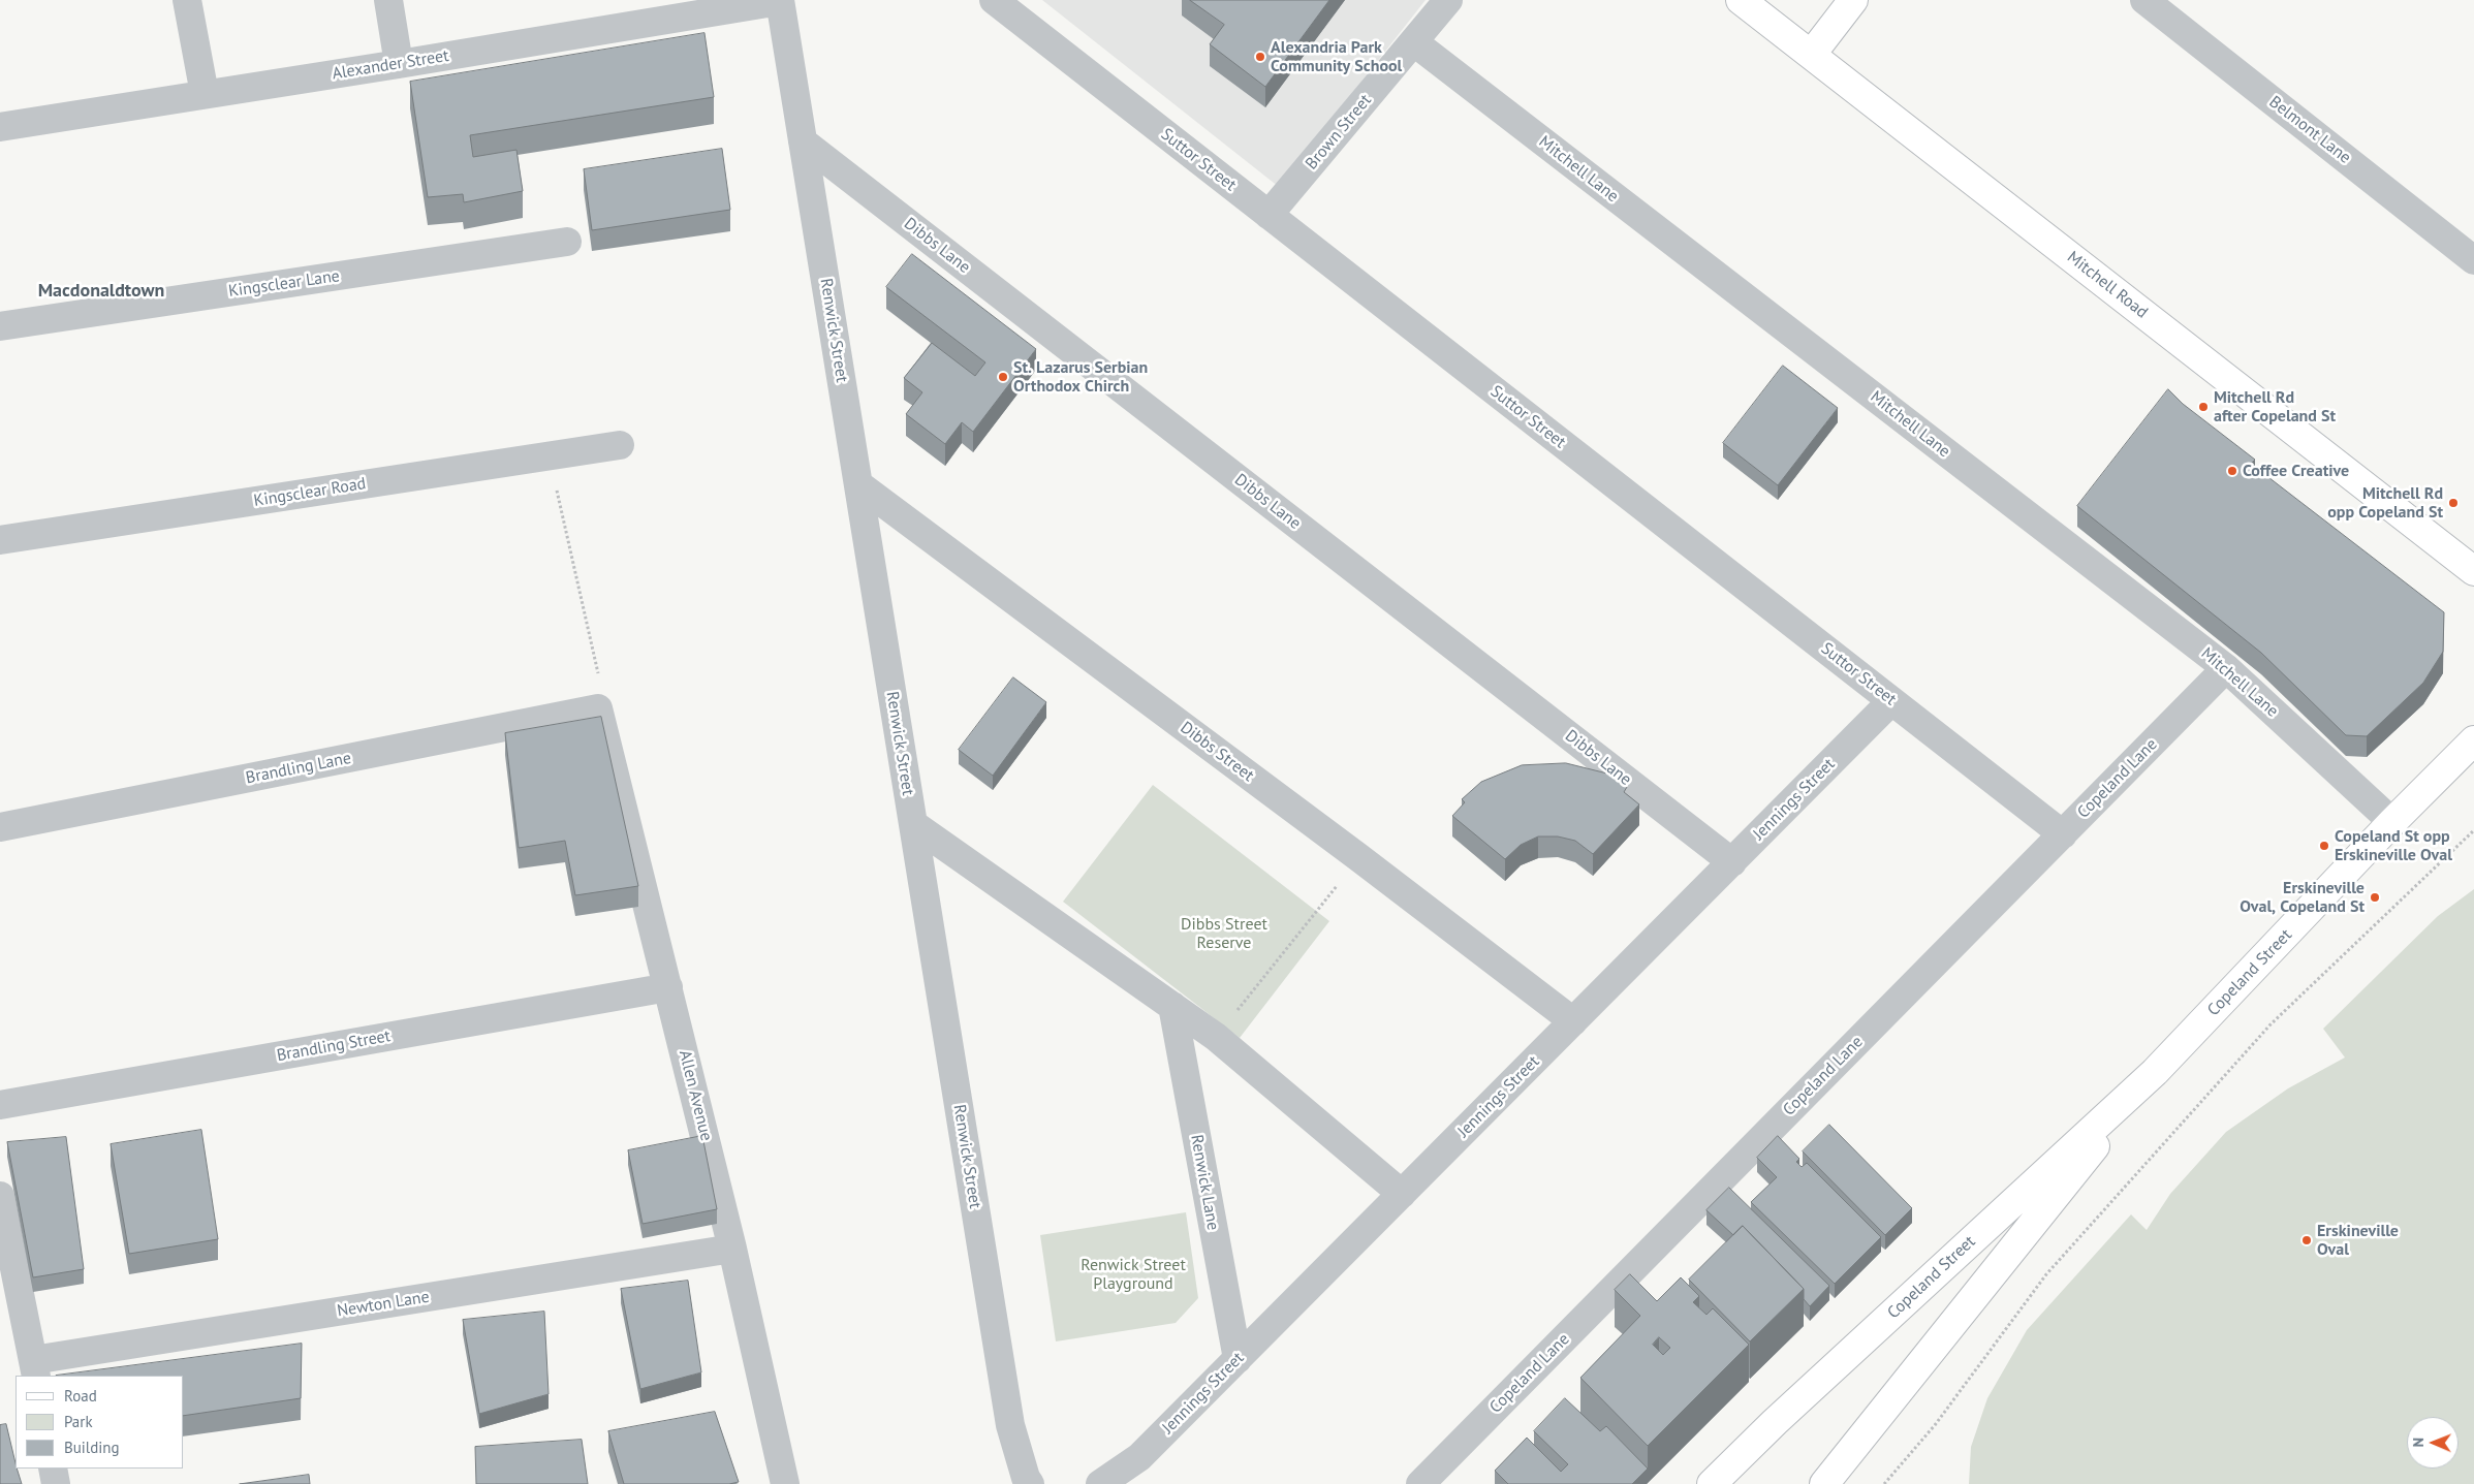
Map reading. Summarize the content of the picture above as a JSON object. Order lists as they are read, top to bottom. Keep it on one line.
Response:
{"streets":{"main road":["Mitchell Road","Copeland Street"],"street":["Alexander Street","Belmont Lane","Brown Street","Suttor Street","Mitchell Lane","Dibbs Lane","Kingsclear Lane","Renwick Street","Kingsclear Road","Dibbs Street","Brandling Lane","Copeland Lane","Jennings Street","Brandling Street","Allen Avenue","Renwick Lane","Newton Lane"]},"crossings":[["Alexander Street","Renwick Street"],["Brown Street","Suttor Street"],["Brown Street","Mitchell Lane"],["Suttor Street","Copeland Lane"],["Suttor Street","Jennings Street"],["Mitchell Lane","Copeland Lane"],["Mitchell Lane","Copeland Street"],["Dibbs Lane","Renwick Street"],["Dibbs Lane","Jennings Street"],["Renwick Street","Dibbs Street"],["Dibbs Street","Jennings Street"],["Brandling Lane","Allen Avenue"],["Jennings Street","Renwick Lane"],["Brandling Street","Allen Avenue"],["Allen Avenue","Newton Lane"]],"districts":["Macdonaldtown"],"parks":["Dibbs Street Reserve","Renwick Street Playground"],"places":["Alexandria Park Community School","St. Lazarus Serbian Orthodox Chirch","Mitchell Rd after Copeland St","Coffee Creative","Mitchell Rd opp Copeland St","Copeland St opp Erskineville Oval","Erskineville Oval, Copeland St","Erskineville Oval"],"legend":["Road","Park","Building"],"north":"left"}
